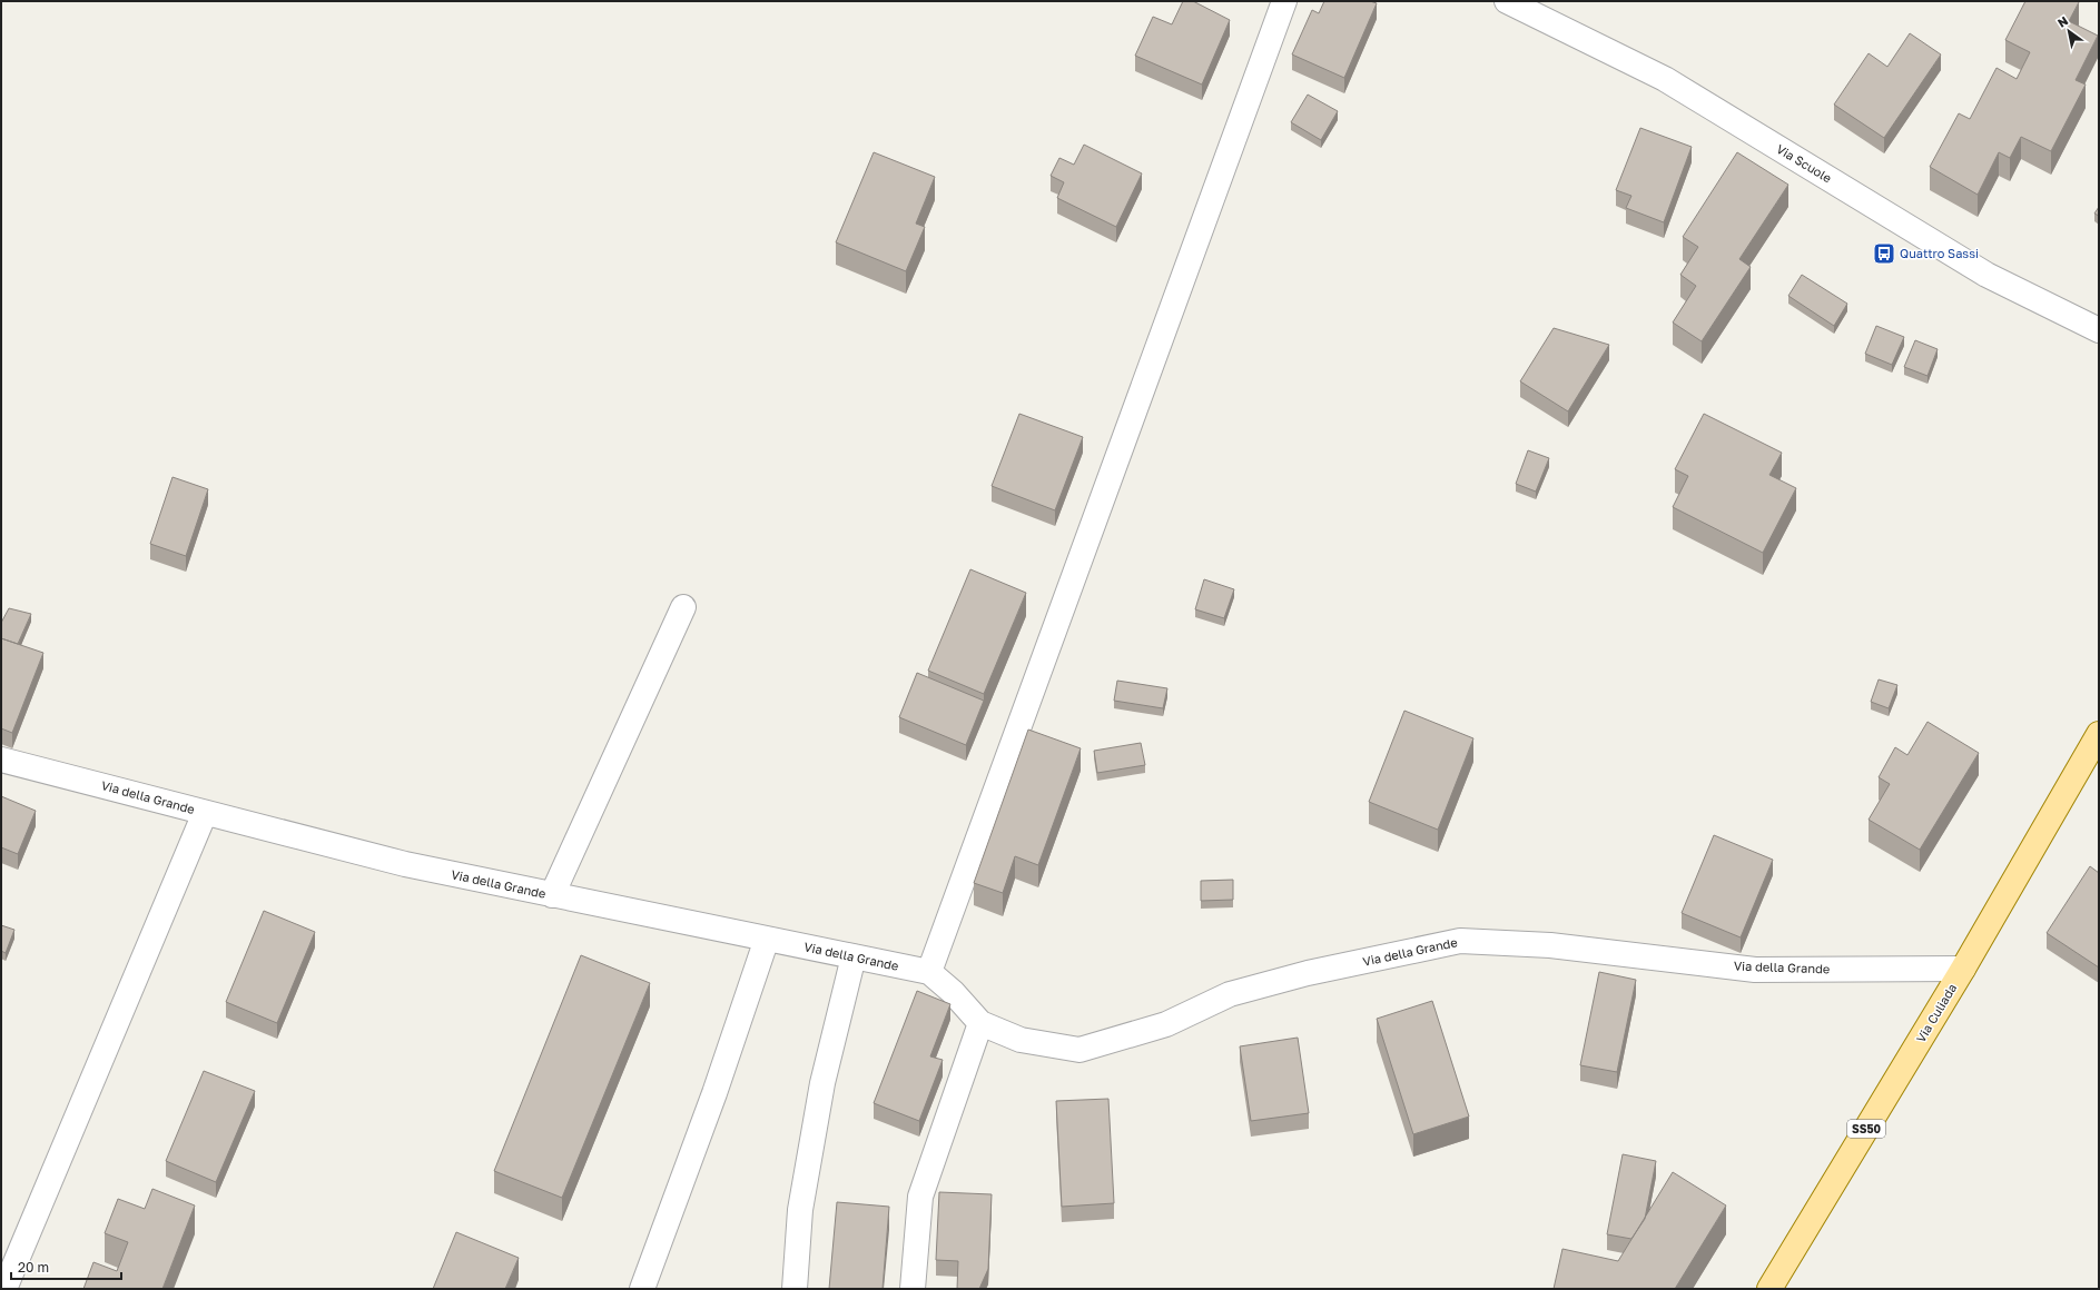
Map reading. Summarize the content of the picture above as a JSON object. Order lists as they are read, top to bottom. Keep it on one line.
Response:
{"streets":{"main road":["Via Culiada","SS50"],"street":["Via Scuole","Via della Grande"]},"crossings":[["Via della Grande","Via Culiada"]],"places":{"bus stop":["Quattro Sassi"]},"scale_bar":"20 m","north":"top left"}
